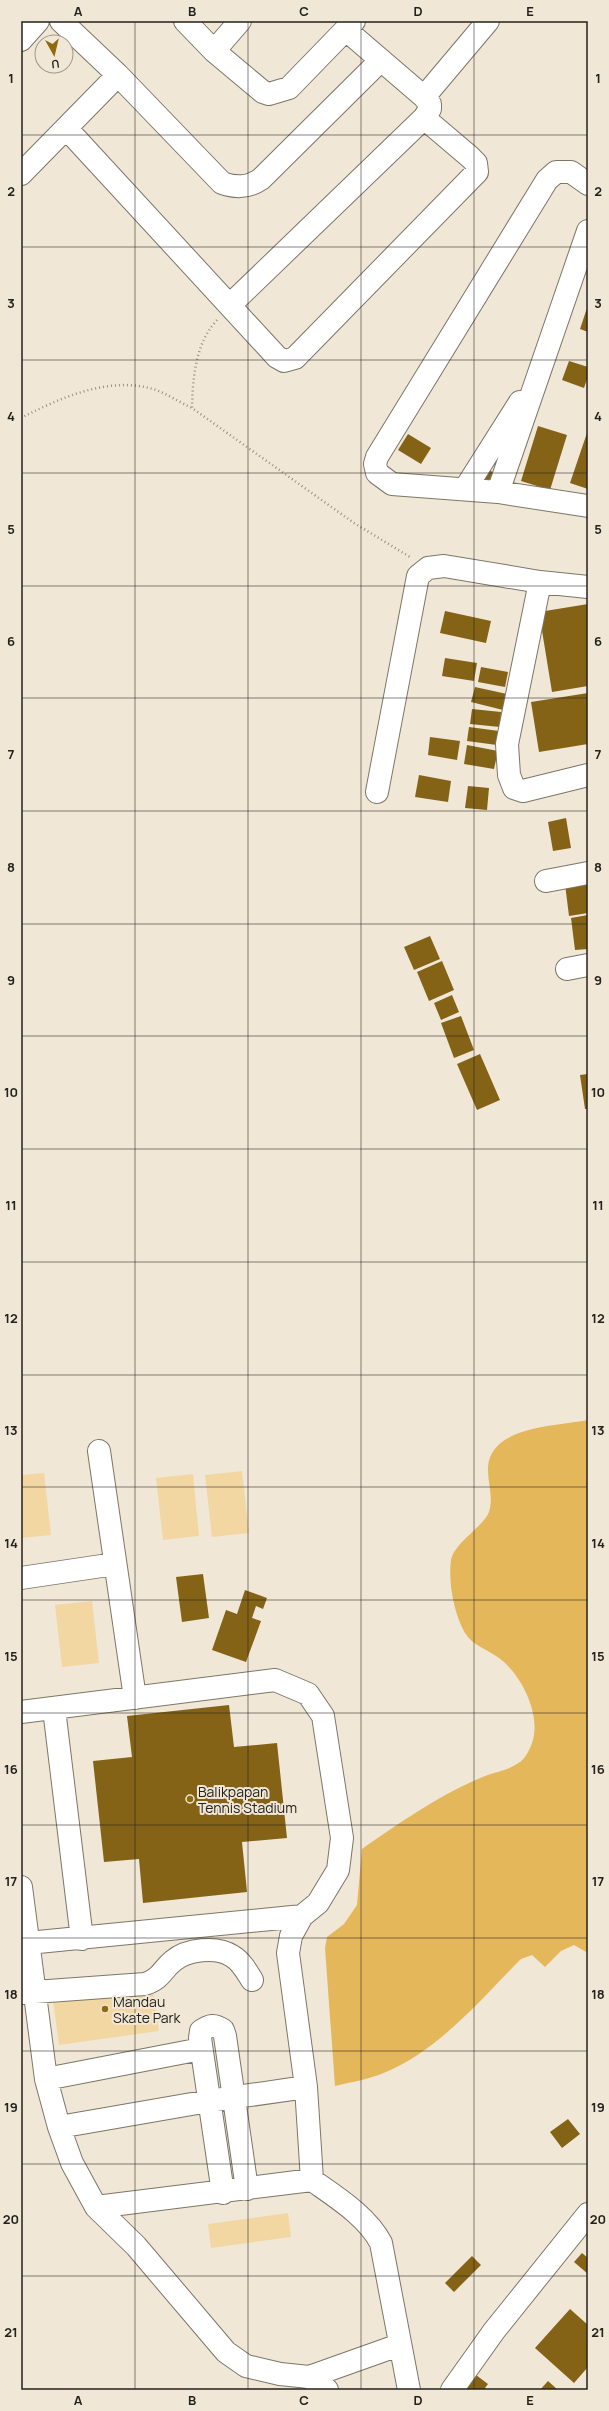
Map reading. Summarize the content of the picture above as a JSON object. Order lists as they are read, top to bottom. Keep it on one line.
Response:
{"places":["Balikpapan Tennis Stadium","Mandau Skate Park"],"north":"bottom","grid":{"columns":["A","B","C","D","E"],"rows":["1","2","3","4","5","6","7","8","9","10","11","12","13","14","15","16","17","18","19","20","21"]}}
